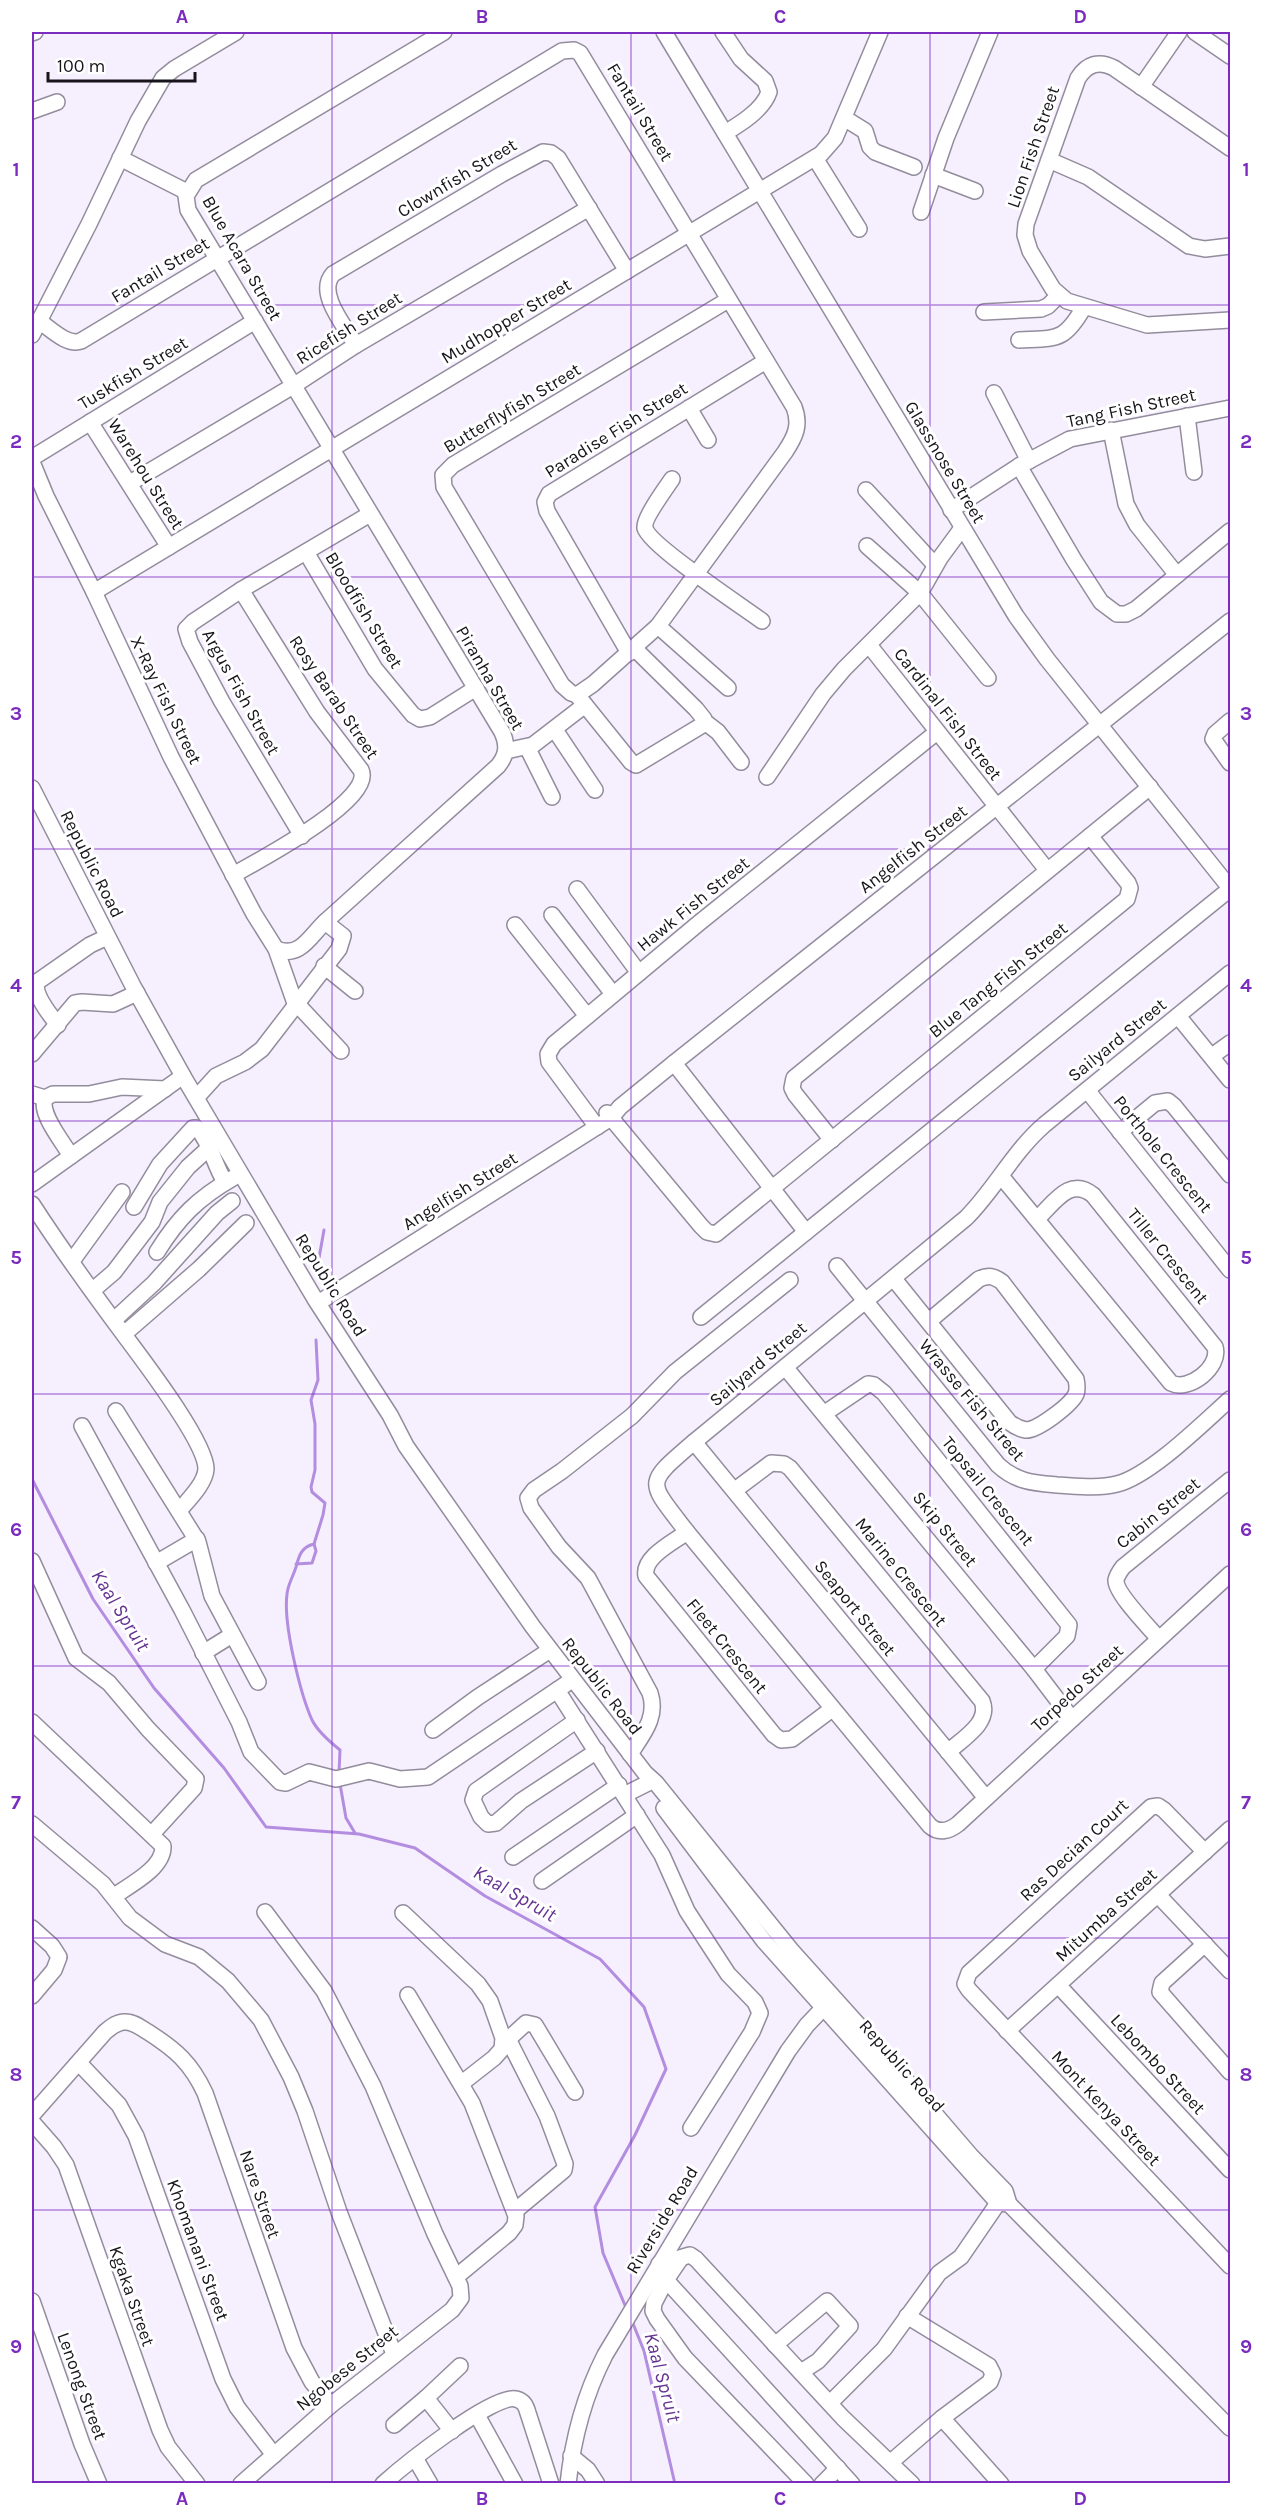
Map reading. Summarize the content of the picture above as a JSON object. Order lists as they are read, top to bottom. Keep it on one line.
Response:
{"streets":{"street":["Fantail Street","Lion Fish Street","Clownfish Street","Blue Acara Street","Mudhopper Street","Ricefish Street","Tuskfish Street","Butterflyfish Street","Tang Fish Street","Paradise Fish Street","Glassnose Street","Warehou Street","Bloodfish Street","Piranha Street","Argus Fish Street","Rosy Barab Street","X-Ray Fish Street","Cardinal Fish Street","Angelfish Street","Republic Road","Hawk Fish Street","Blue Tang Fish Street","Sailyard Street","Porthole Crescent","Tiller Crescent","Wrasse Fish Street","Topsail Crescent","Cabin Street","Skip Street","Marine Crescent","Seaport Street","Fleet Crescent","Torpedo Street","Ras Decian Court","Mitumba Street","Lebombo Street","Mont Kenya Street","Nare Street","Riverside Road","Khomanani Street","Kgaka Street","Ngobese Street","Lenong Street"]},"crossings":[["Fantail Street","Blue Acara Street"],["Fantail Street","Mudhopper Street"],["Fantail Street","Butterflyfish Street"],["Fantail Street","Paradise Fish Street"],["Clownfish Street","Mudhopper Street"],["Clownfish Street","Ricefish Street"],["Blue Acara Street","Mudhopper Street"],["Blue Acara Street","Ricefish Street"],["Blue Acara Street","Tuskfish Street"],["Blue Acara Street","Piranha Street"],["Mudhopper Street","Glassnose Street"],["Mudhopper Street","Warehou Street"],["Mudhopper Street","Piranha Street"],["Mudhopper Street","X-Ray Fish Street"],["Ricefish Street","Warehou Street"],["Tuskfish Street","Warehou Street"],["Tuskfish Street","X-Ray Fish Street"],["Tang Fish Street","Glassnose Street"],["Glassnose Street","Angelfish Street"],["Bloodfish Street","Piranha Street"],["Bloodfish Street","Argus Fish Street"],["Piranha Street","Argus Fish Street"],["Piranha Street","X-Ray Fish Street"],["Argus Fish Street","Rosy Barab Street"],["Rosy Barab Street","X-Ray Fish Street"],["Cardinal Fish Street","Angelfish Street"],["Cardinal Fish Street","Hawk Fish Street"],["Angelfish Street","Republic Road"],["Angelfish Street","Hawk Fish Street"],["Angelfish Street","Blue Tang Fish Street"],["Republic Road","Riverside Road"],["Sailyard Street","Porthole Crescent"],["Sailyard Street","Tiller Crescent"],["Sailyard Street","Wrasse Fish Street"],["Sailyard Street","Skip Street"],["Sailyard Street","Seaport Street"],["Sailyard Street","Fleet Crescent"],["Sailyard Street","Torpedo Street"],["Topsail Crescent","Skip Street"],["Cabin Street","Torpedo Street"],["Skip Street","Torpedo Street"],["Marine Crescent","Seaport Street"],["Seaport Street","Torpedo Street"],["Ras Decian Court","Mitumba Street"],["Ras Decian Court","Mont Kenya Street"],["Mitumba Street","Lebombo Street"],["Mitumba Street","Mont Kenya Street"],["Nare Street","Khomanani Street"],["Nare Street","Ngobese Street"],["Khomanani Street","Ngobese Street"]],"water":["Kaal Spruit"],"scale_bar":"100 m","grid":{"columns":["A","B","C","D"],"rows":["1","2","3","4","5","6","7","8","9"]}}
